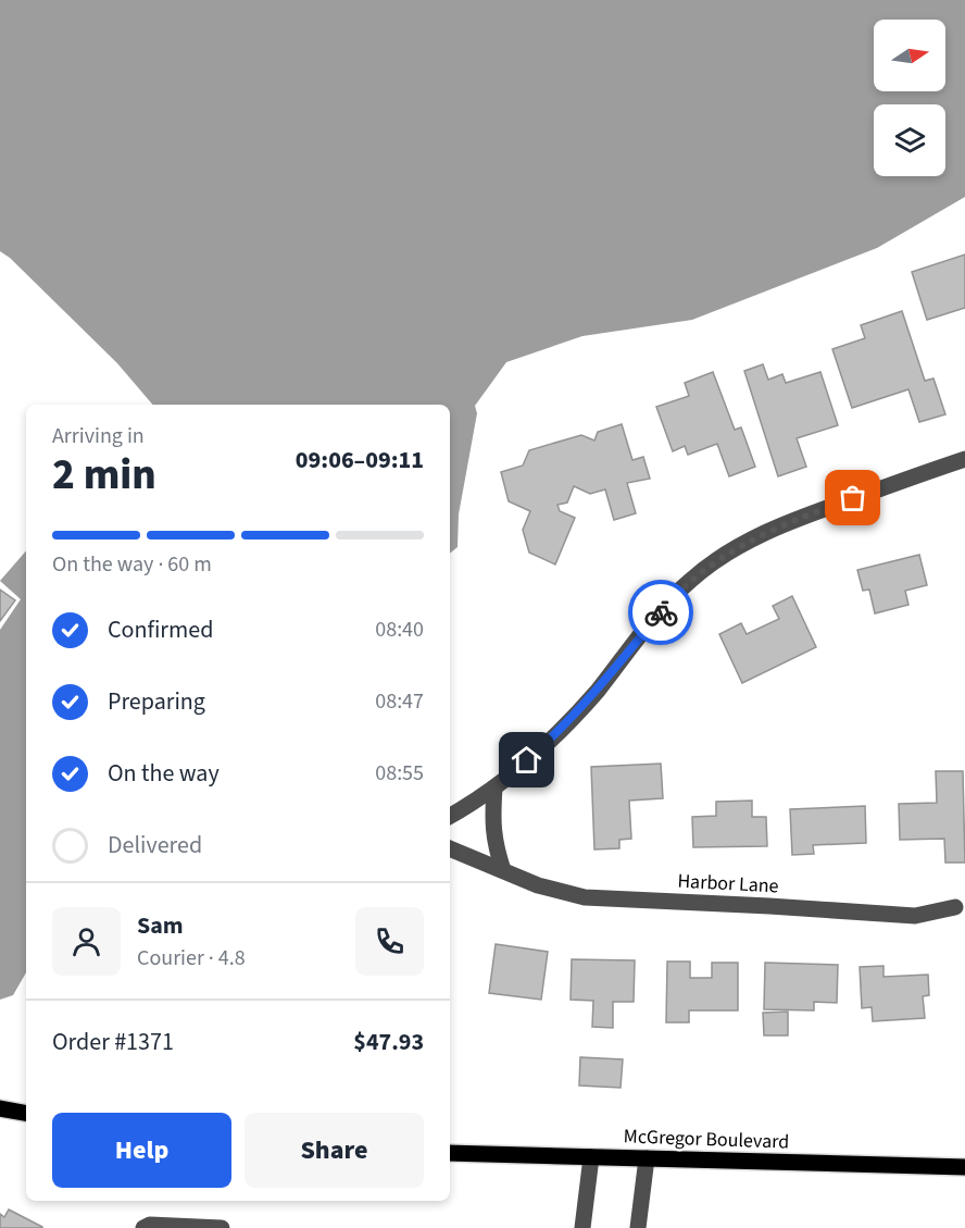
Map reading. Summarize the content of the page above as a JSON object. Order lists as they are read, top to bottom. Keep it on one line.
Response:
{"streets":{"main road":["McGregor Boulevard"],"street":["Harbor Lane"]},"north":"right","page":{"heading":["2 min","Arriving in","09:06–09:11"],"panel":["Sam","Courier · 4.8","Order #1371","$47.93"],"bar":"On the way · 60 m","list":[["Confirmed","08:40"],["Preparing","08:47"],["On the way","08:55"],"Delivered"],"buttons":["Help","Share"]}}
